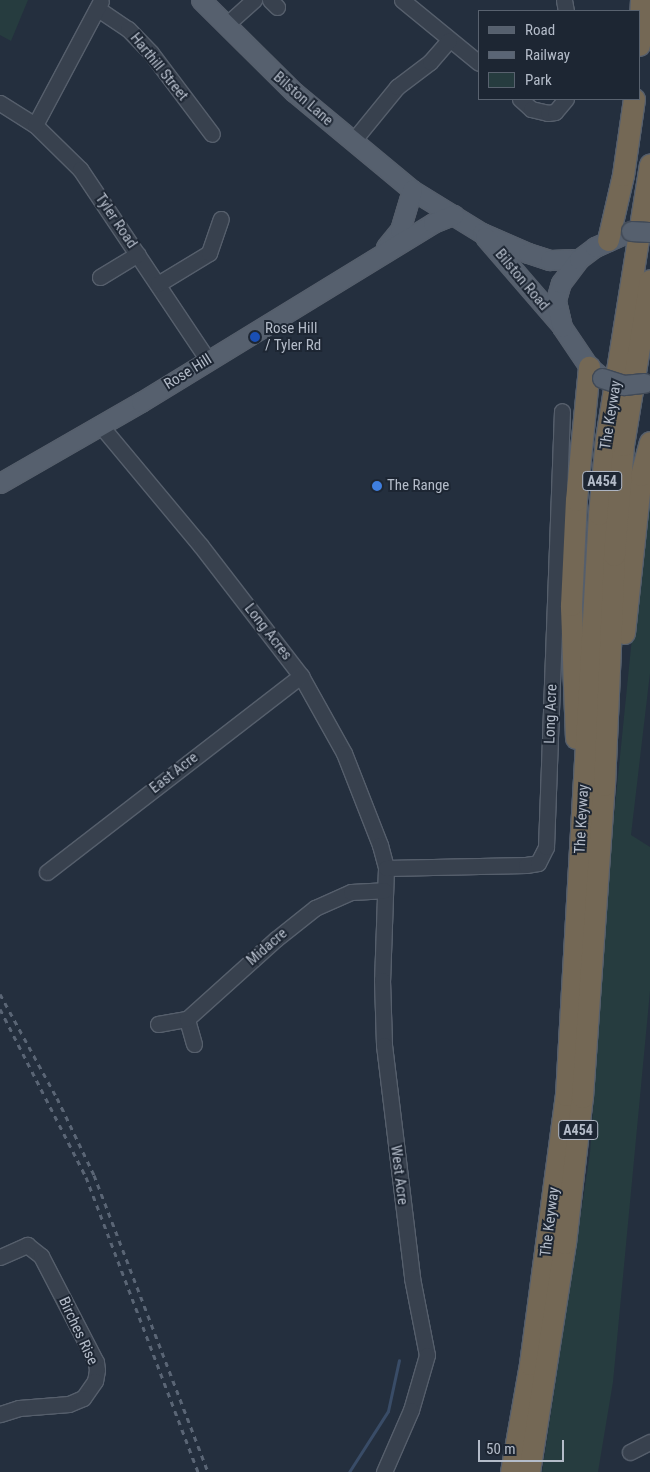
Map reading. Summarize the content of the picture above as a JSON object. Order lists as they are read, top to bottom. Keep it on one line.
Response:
{"streets":{"highway":["The Keyway","A454"],"main road":["Bilston Lane","Bilston Road","Rose Hill"],"street":["Harthill Street","Tyler Road","Long Acres","Long Acre","East Acre","Midacre","West Acre","Birches Rise"]},"crossings":[["Bilston Lane","Bilston Road"],["Bilston Lane","Rose Hill"],["Tyler Road","Rose Hill"],["Bilston Road","Rose Hill"],["Rose Hill","Long Acres"],["Long Acres","Long Acre"],["Long Acres","East Acre"],["Long Acres","West Acre"],["Long Acre","West Acre"],["Midacre","West Acre"]],"places":["Rose Hill / Tyler Rd","The Range"],"legend":["Road","Railway","Park"],"scale_bar":"50 m"}
